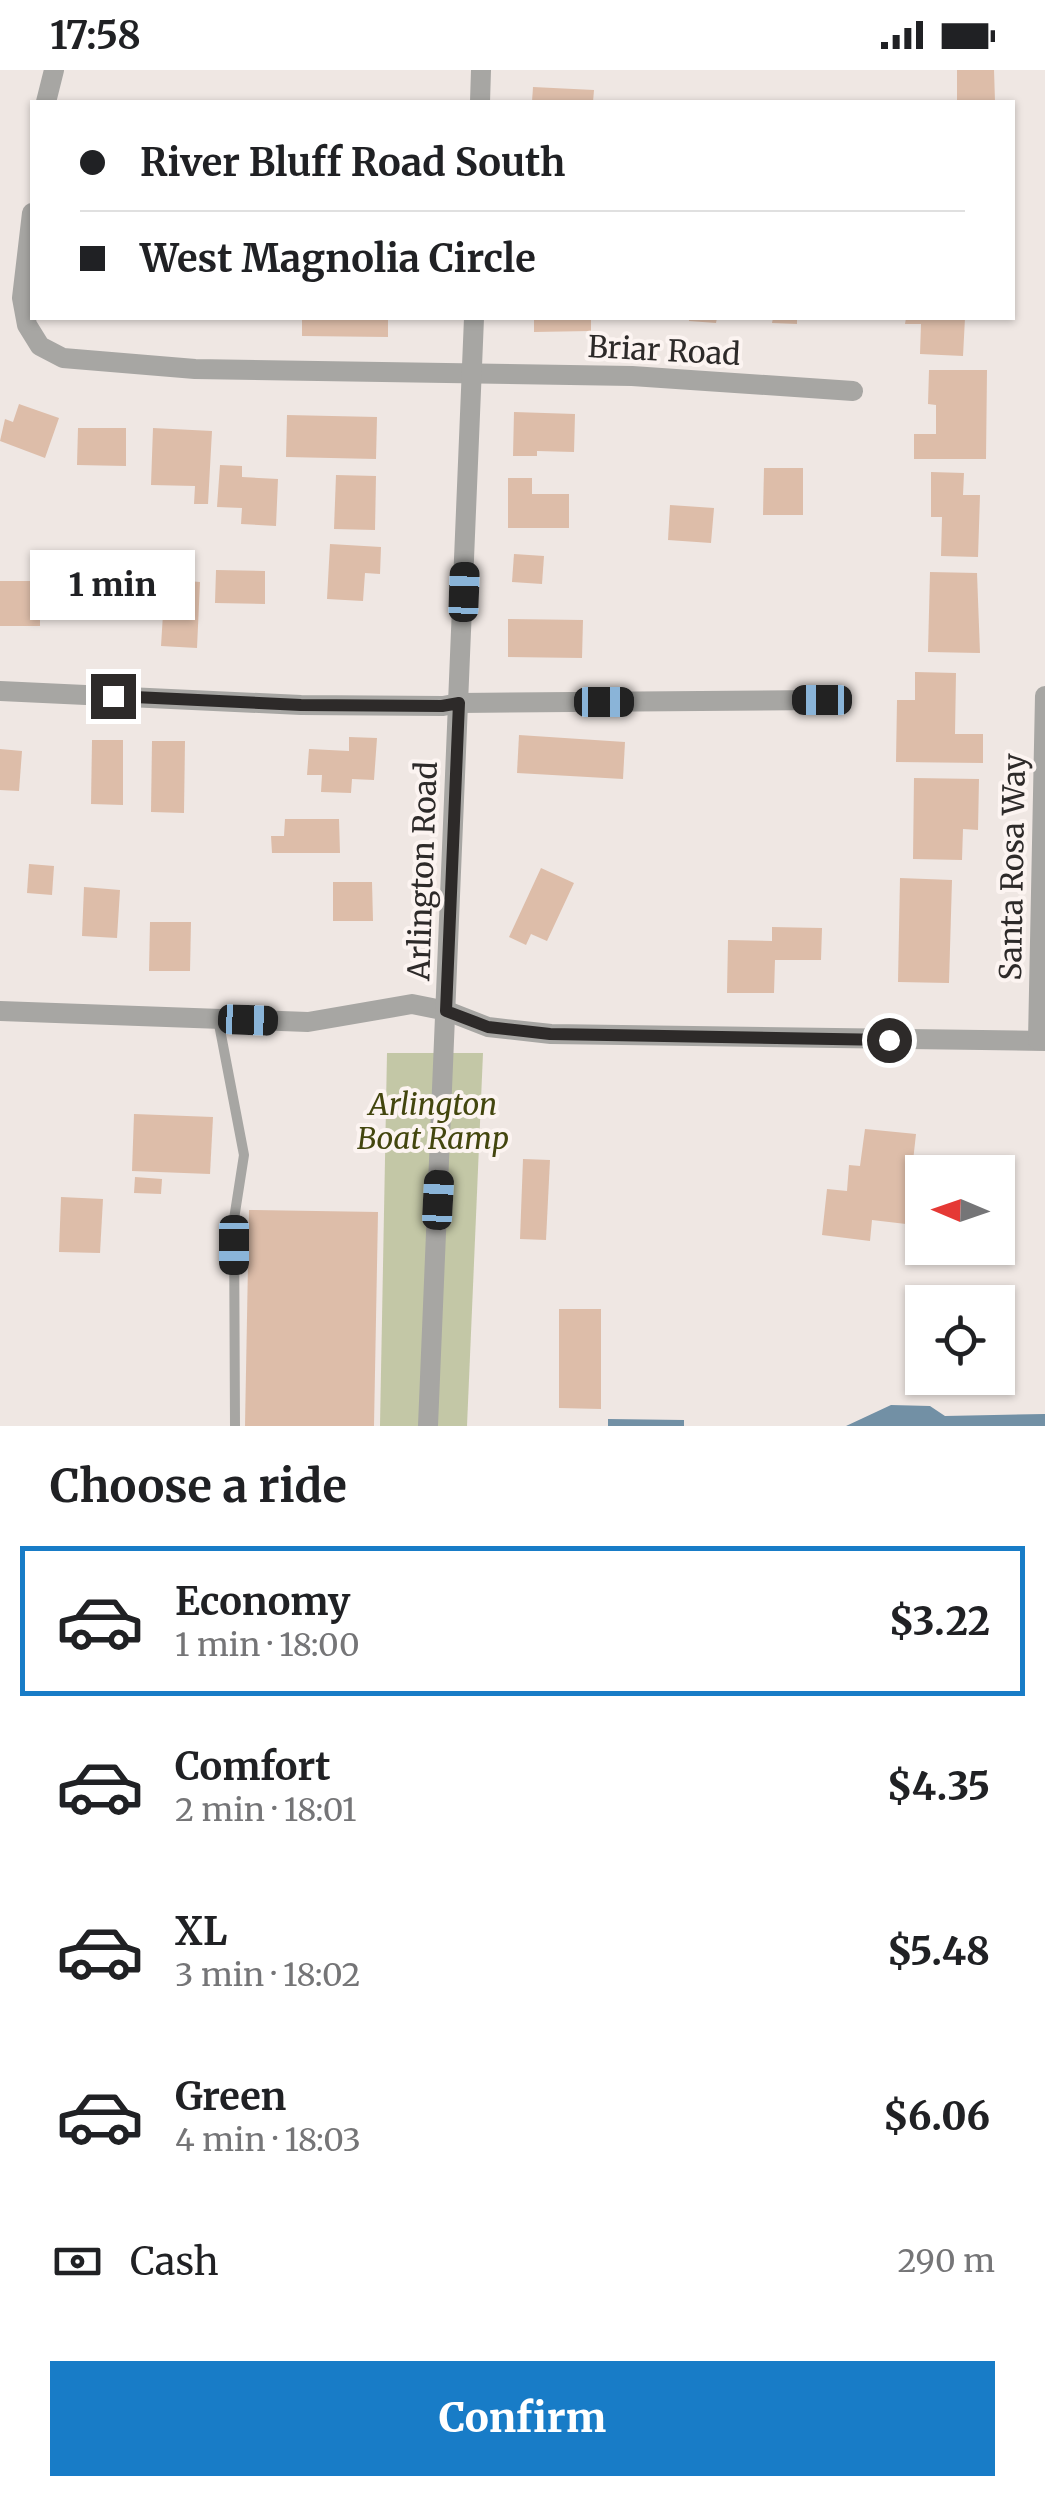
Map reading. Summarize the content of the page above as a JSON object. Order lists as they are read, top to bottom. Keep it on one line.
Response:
{"streets":{"street":["Briar Road","Santa Rosa Way","Arlington Road"]},"crossings":[["Briar Road","Arlington Road"]],"parks":["Arlington Boat Ramp"],"north":"left","page":{"status":"17:58","banner":["River Bluff Road South","West Magnolia Circle"],"bubble":"1 min","heading":"Choose a ride","list":[{"name":"Economy","note":"1 min · 18:00","value":"$3.22"},{"name":"Comfort","note":"2 min · 18:01","value":"$4.35"},{"name":"XL","note":"3 min · 18:02","value":"$5.48"},{"name":"Green","note":"4 min · 18:03","value":"$6.06"}],"pay":["Cash","290 m"],"buttons":"Confirm"}}
